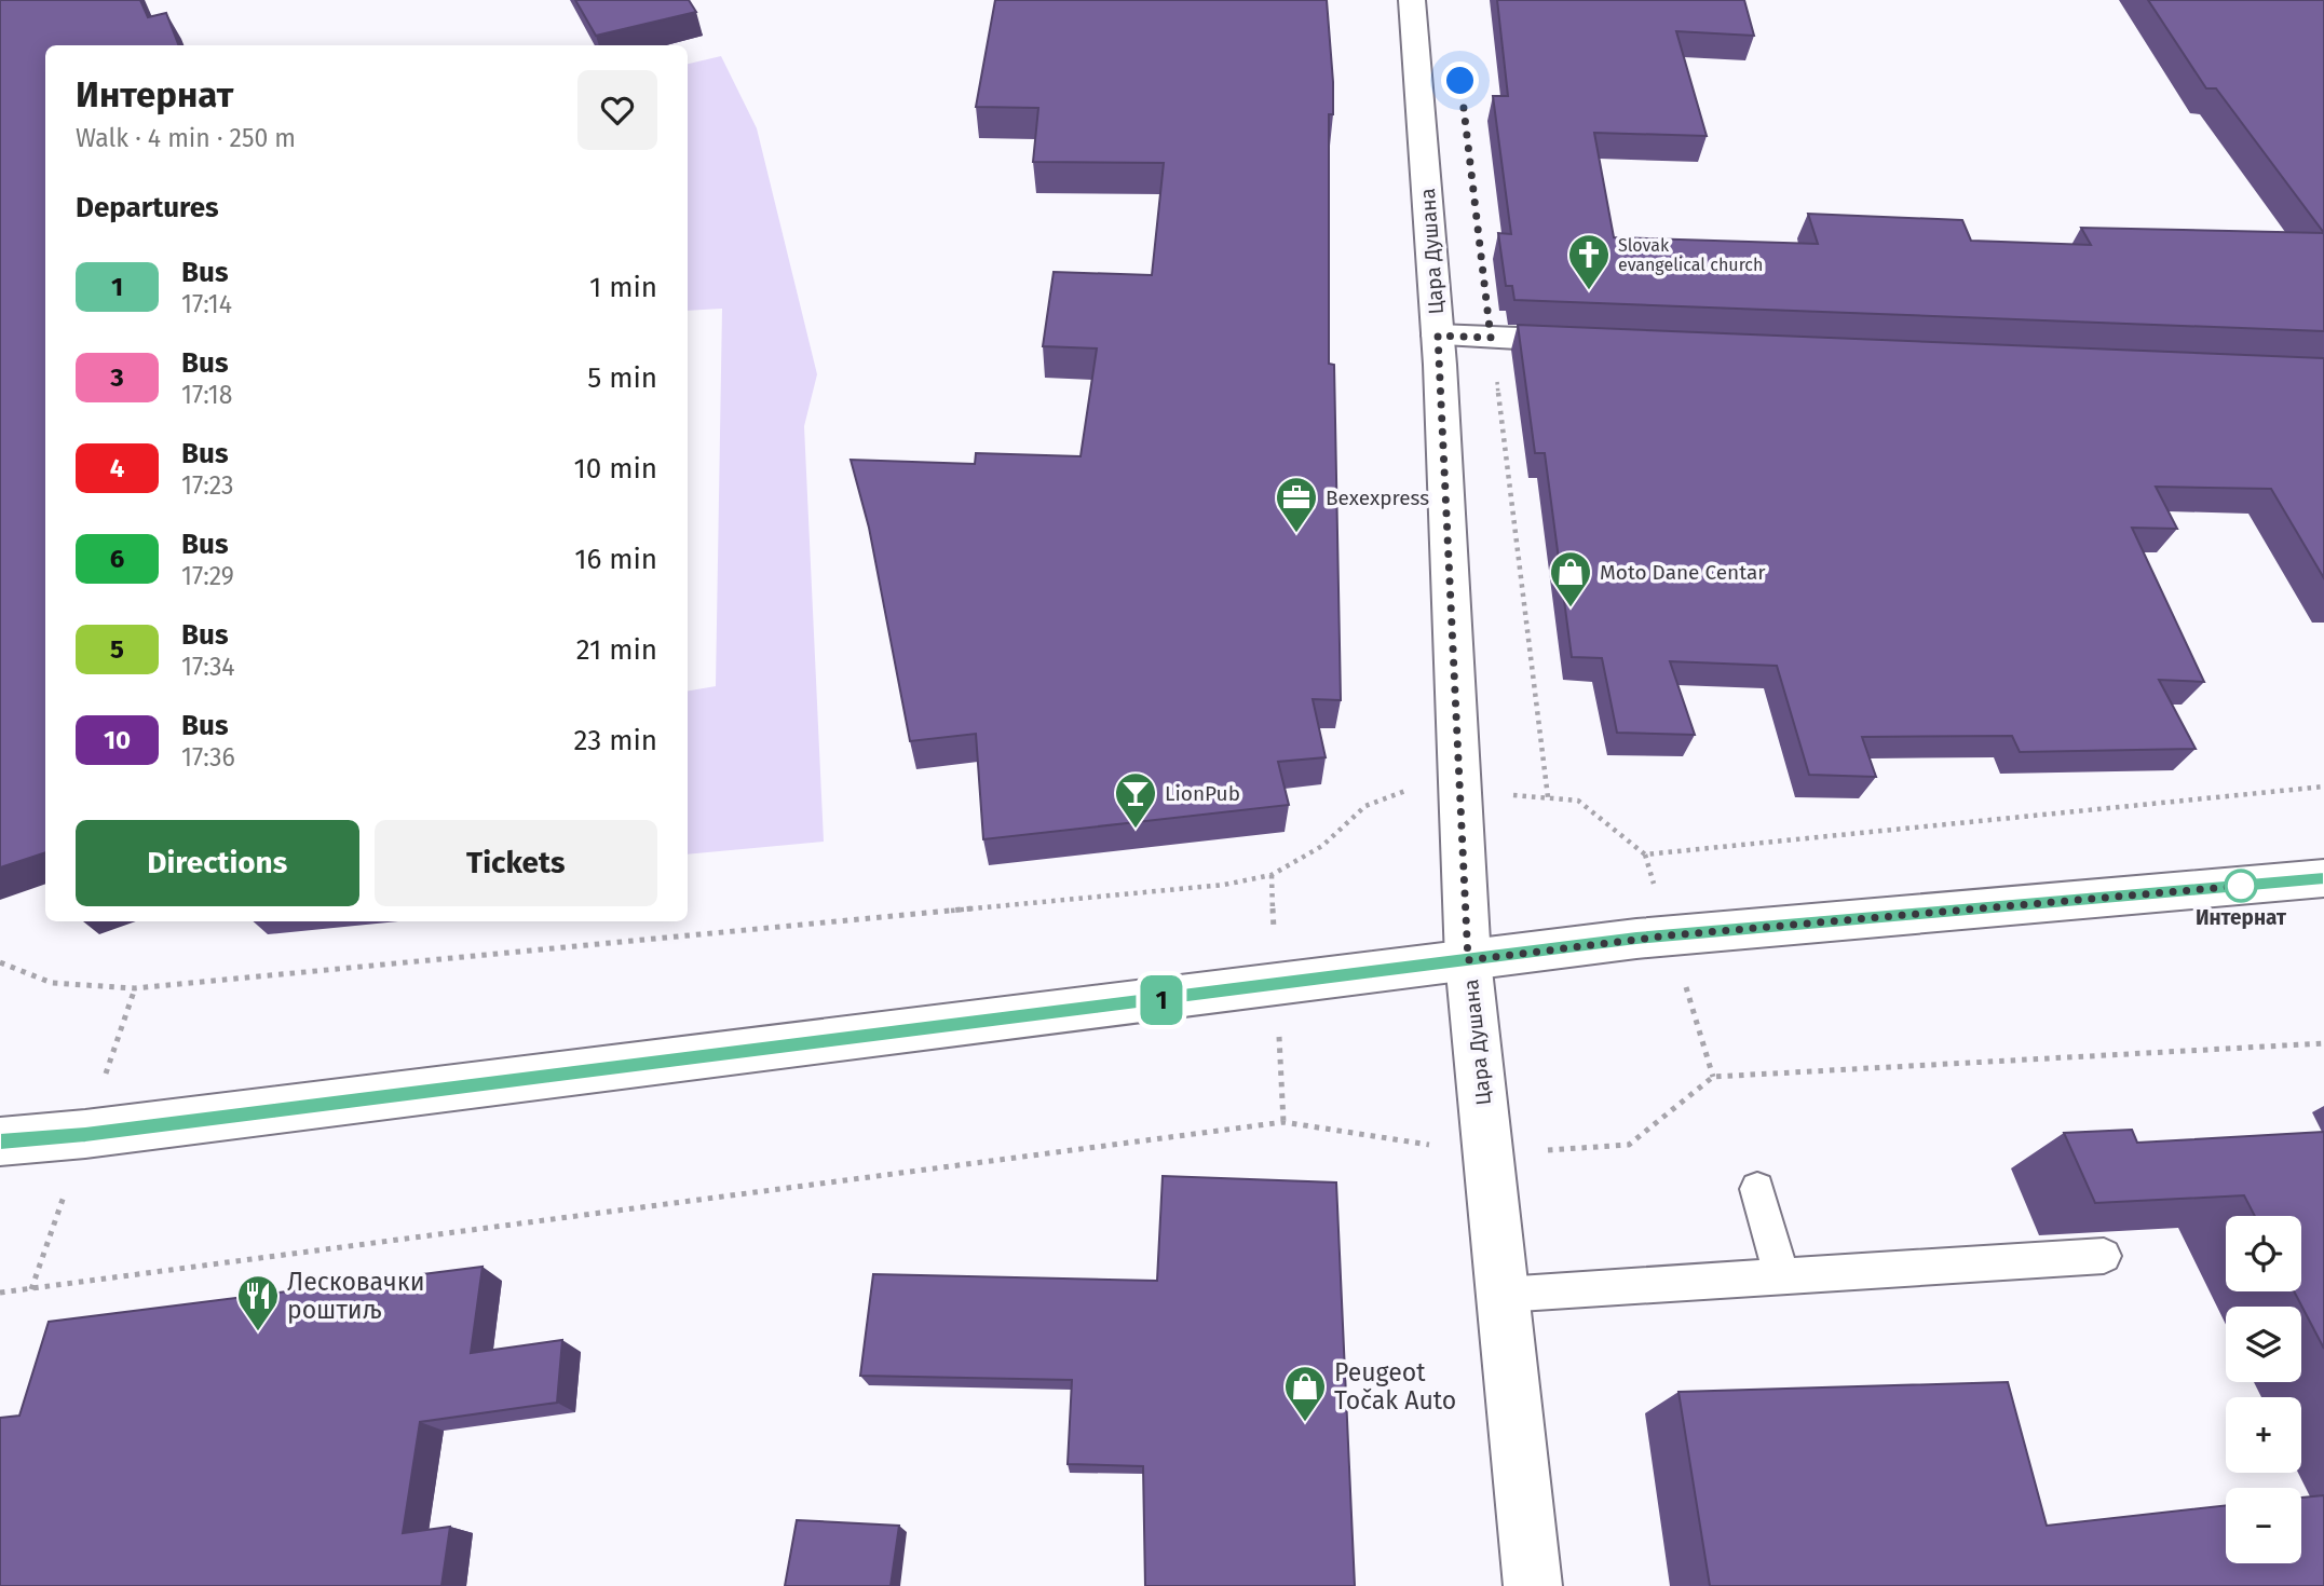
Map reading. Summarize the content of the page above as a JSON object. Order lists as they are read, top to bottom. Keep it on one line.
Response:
{"streets":{"street":["Цара Душана"]},"places":{"church":["Slovak evangelical church"],"office":["Bexexpress"],"shop":["Moto Dane Centar","Peugeot Točak Auto"],"bar":["LionPub"],"other":["Интернат"],"restaurant":["Лесковачки роштиљ"]},"lines":["bus line 1"],"page":{"on_map":"1","heading":[["Интернат","Walk · 4 min · 250 m"],"Departures"],"list":[{"mark":"1","name":"Bus","note":"17:14","value":"1 min"},{"mark":"3","name":"Bus","note":"17:18","value":"5 min"},{"mark":"4","name":"Bus","note":"17:23","value":"10 min"},{"mark":"6","name":"Bus","note":"17:29","value":"16 min"},{"mark":"5","name":"Bus","note":"17:34","value":"21 min"},{"mark":"10","name":"Bus","note":"17:36","value":"23 min"}],"buttons":["Directions","Tickets"],"map_buttons":["+","−"]}}
